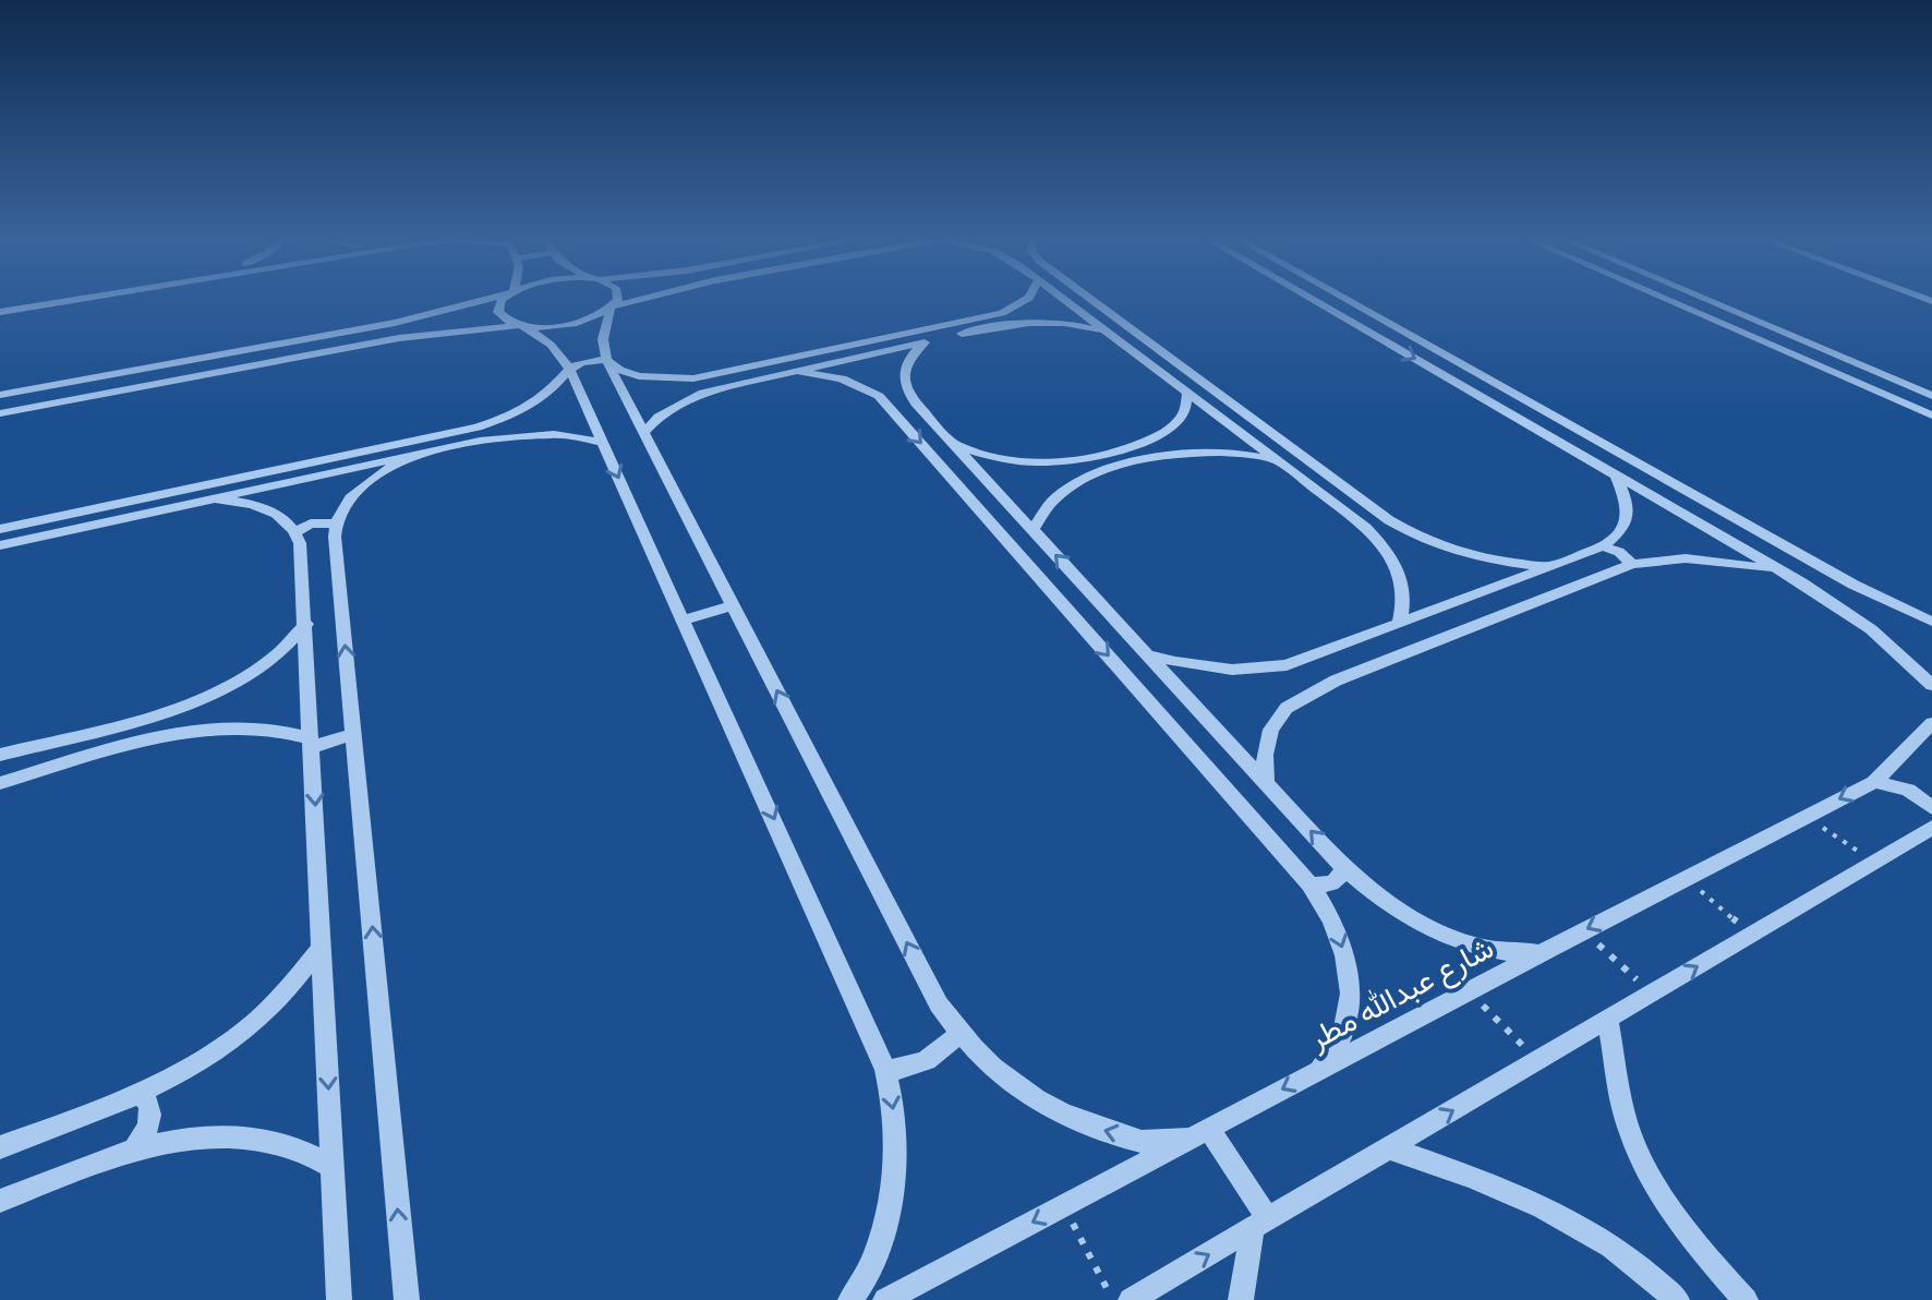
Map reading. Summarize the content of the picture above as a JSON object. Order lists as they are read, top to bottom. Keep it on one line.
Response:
{"streets":{"street":["شارع عبدالله مطر"]}}
